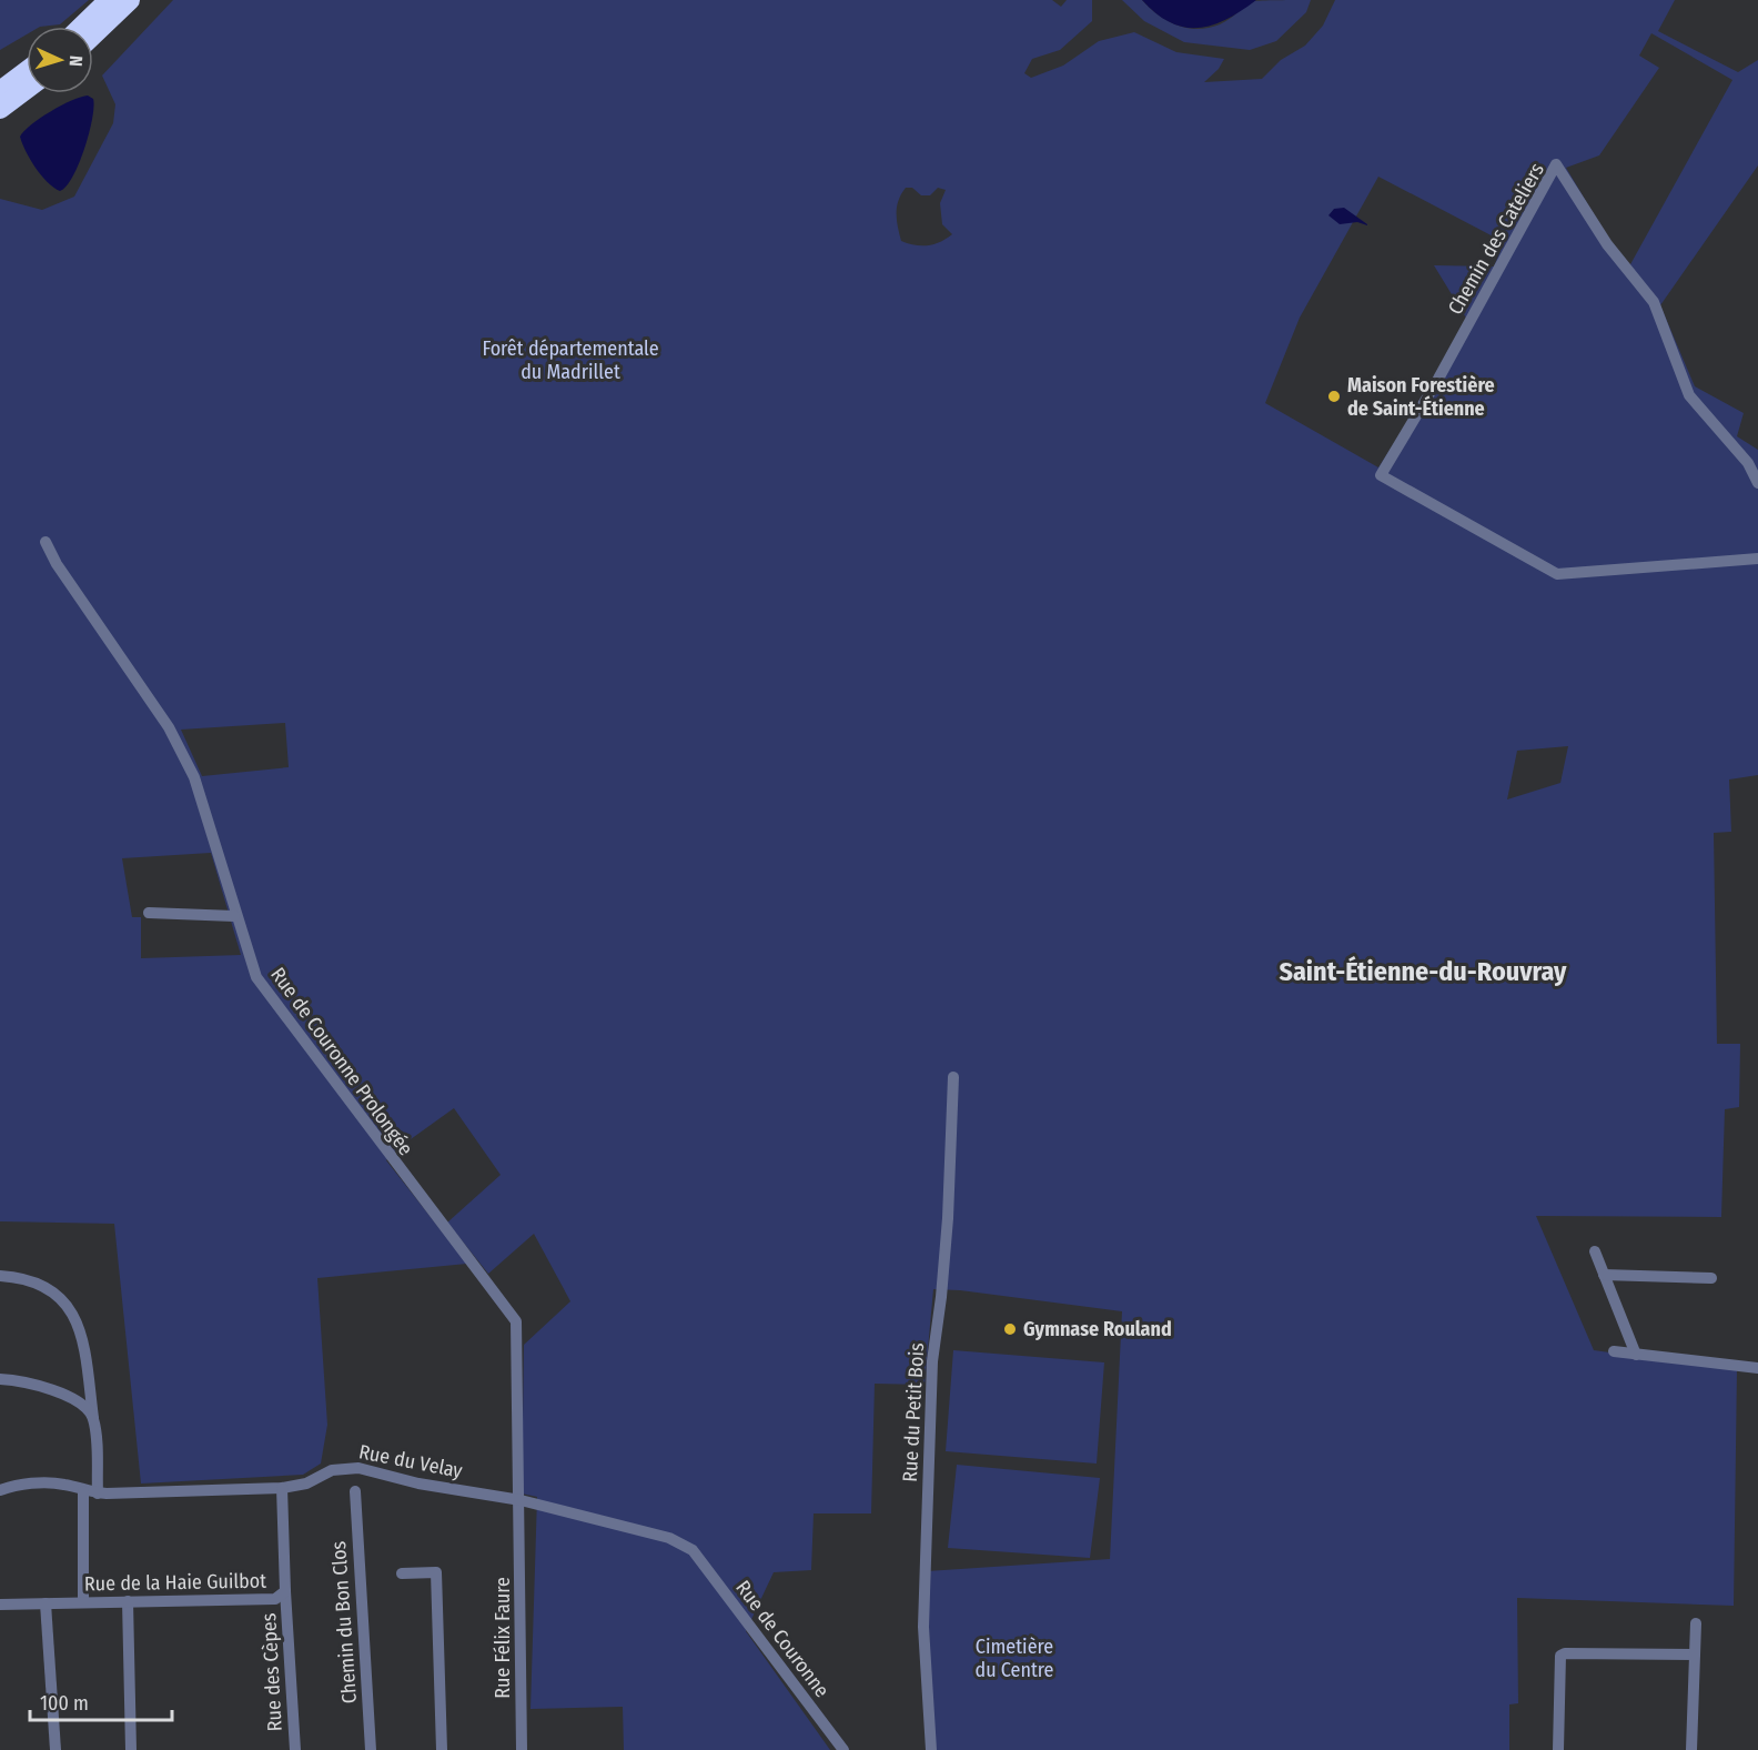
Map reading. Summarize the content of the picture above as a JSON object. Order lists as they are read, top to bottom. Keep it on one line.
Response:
{"streets":{"street":["Chemin des Cateliers","Rue de Couronne Prolongée","Rue du Petit Bois","Rue du Velay","Rue de la Haie Guilbot","Chemin du Bon Clos","Rue Félix Faure","Rue de Couronne","Rue des Cèpes"]},"crossings":[["Rue de Couronne Prolongée","Rue Félix Faure"],["Rue du Velay","Rue de la Haie Guilbot"],["Rue du Velay","Rue Félix Faure"],["Rue du Velay","Rue de Couronne"],["Rue de la Haie Guilbot","Rue des Cèpes"]],"districts":["Saint-Étienne-du-Rouvray"],"parks":["Forêt départementale du Madrillet","Cimetière du Centre"],"places":["Maison Forestière de Saint-Étienne","Gymnase Rouland"],"scale_bar":"100 m","north":"right"}
